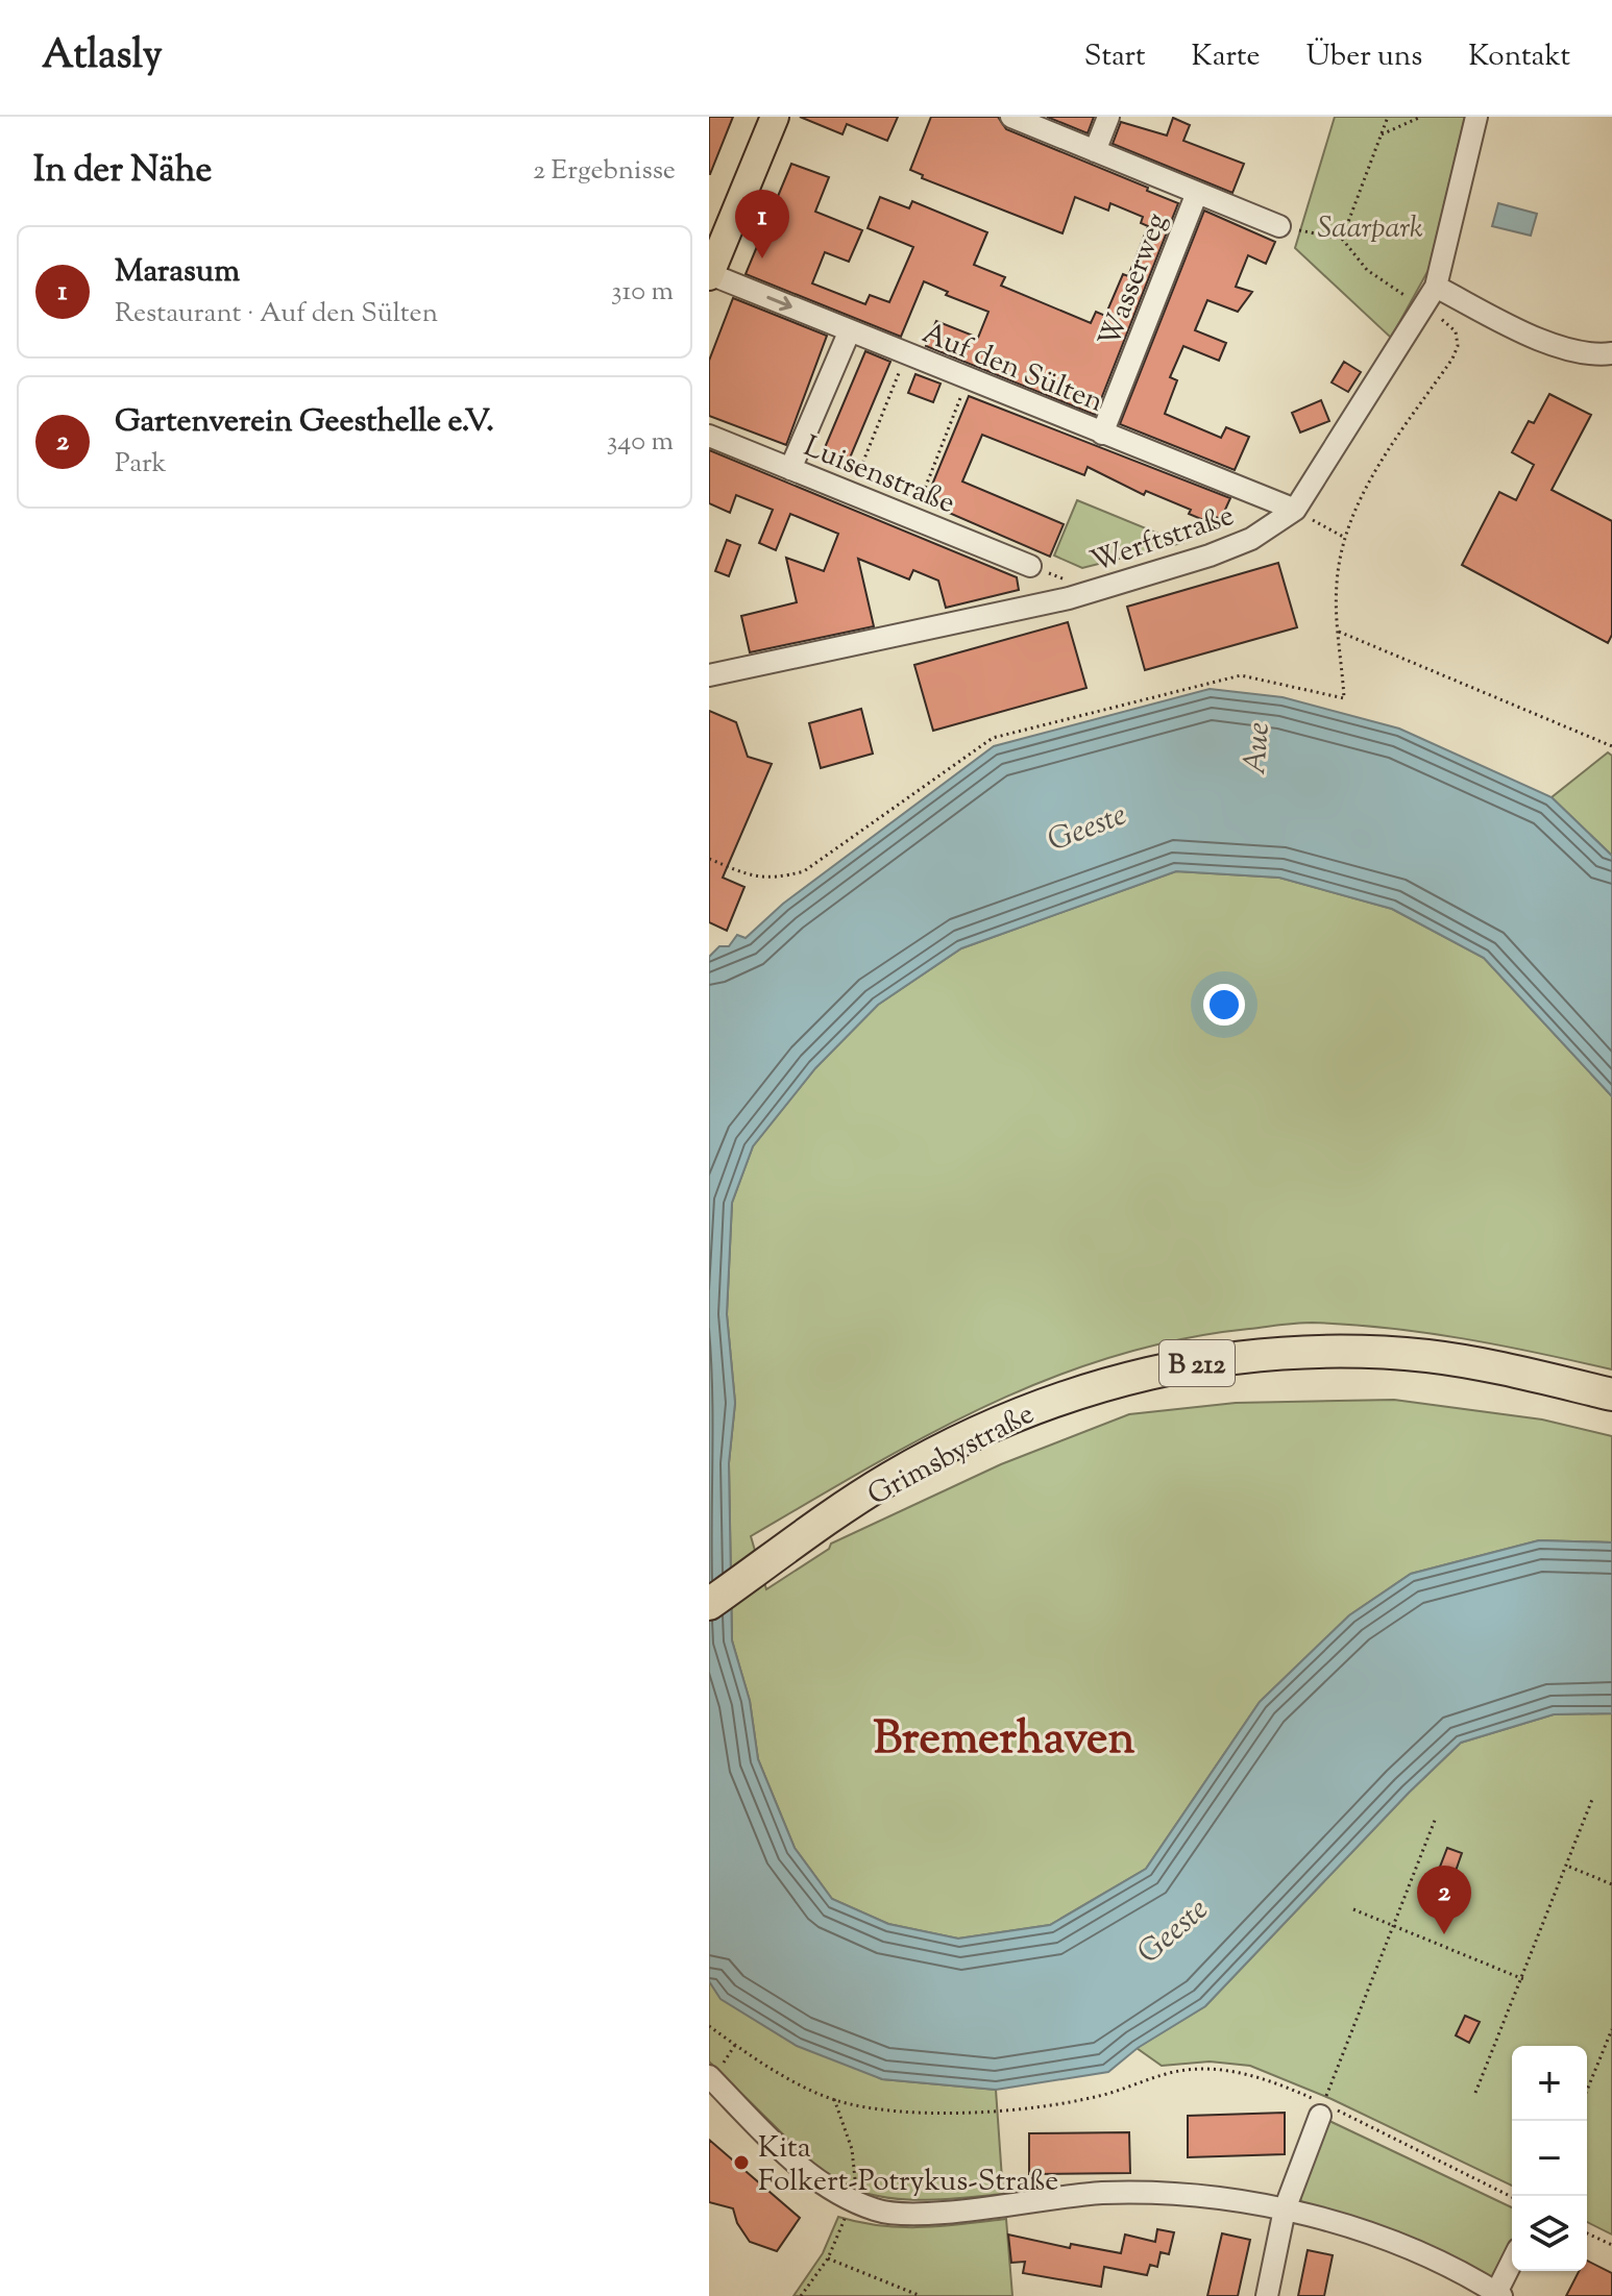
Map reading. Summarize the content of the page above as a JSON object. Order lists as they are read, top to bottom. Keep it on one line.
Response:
{"streets":{"highway":["B 212","Grimsbystraße"],"street":["Wasserweg","Auf den Sülten","Luisenstraße","Werftstraße"]},"crossings":[["Wasserweg","Auf den Sülten"],["Auf den Sülten","Werftstraße"]],"districts":["Bremerhaven"],"water":["Aue","Geeste"],"parks":["Saarpark"],"places":["Kita Folkert-Potrykus-Straße"],"page":{"header":"Atlasly","nav":["Start","Karte","Über uns","Kontakt"],"heading":["In der Nähe","2 Ergebnisse"],"pins":["1","2"],"list":[{"mark":"1","name":"Marasum","note":"Restaurant · Auf den Sülten","value":"310 m"},{"mark":"2","name":"Gartenverein Geesthelle e.V.","note":"Park","value":"340 m"}],"map_buttons":["+","−"]}}
